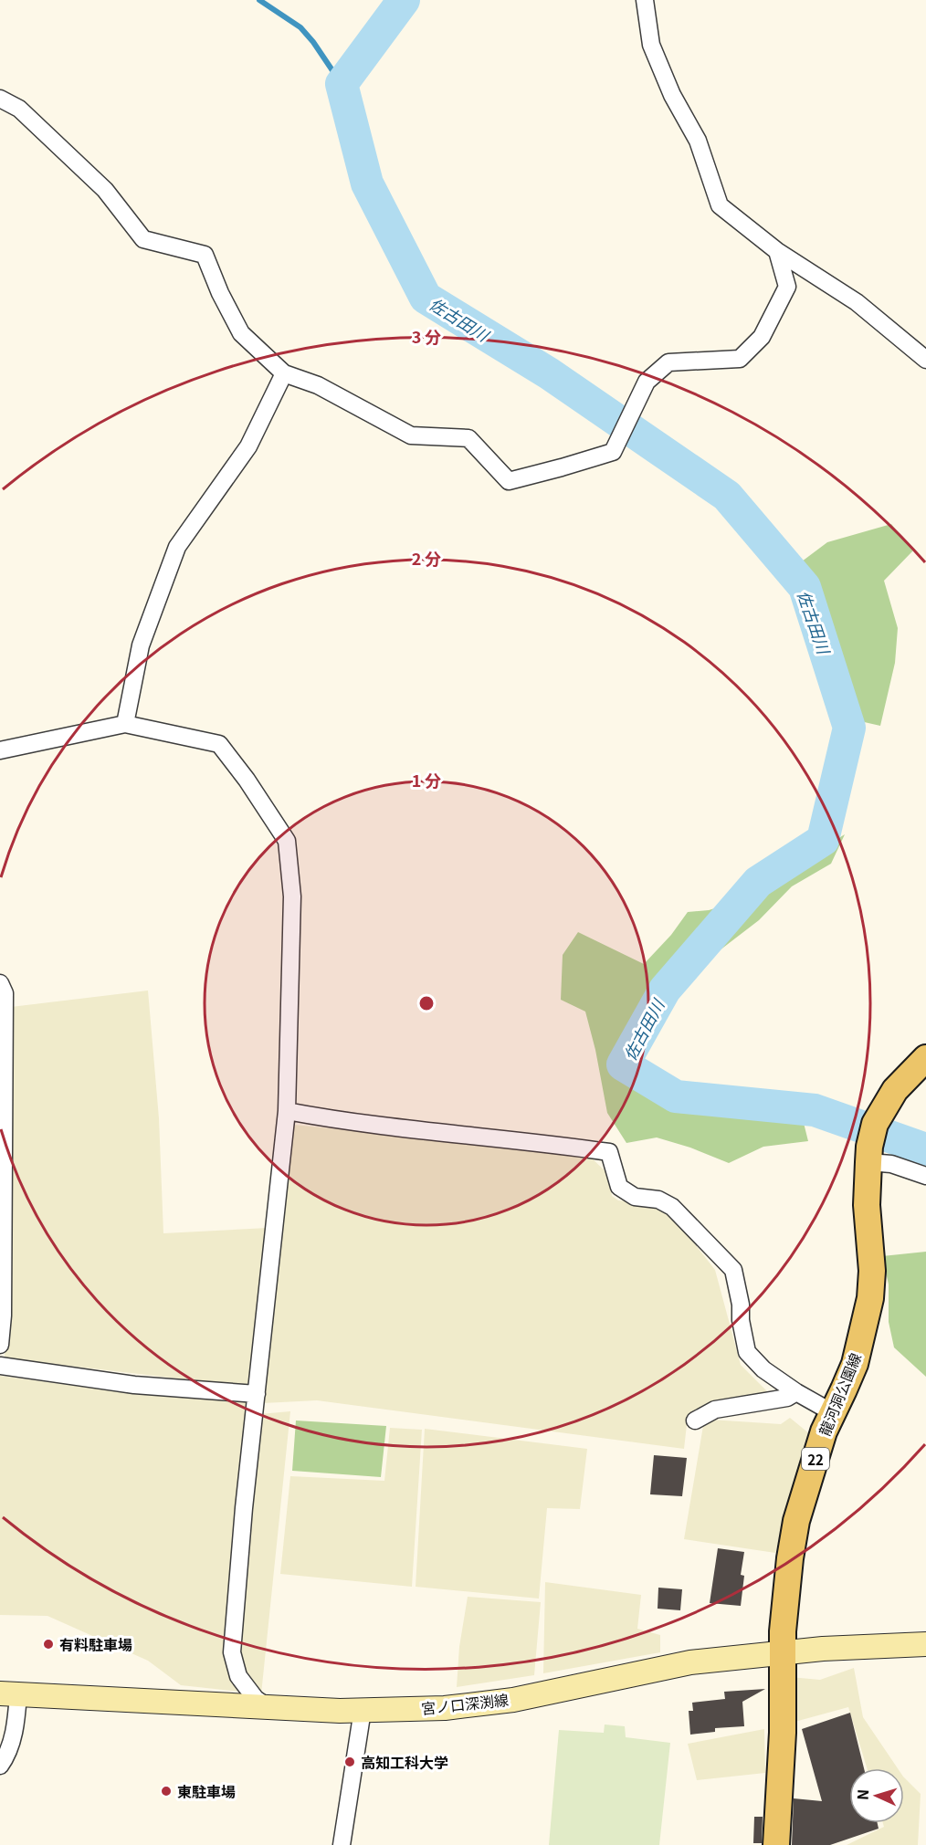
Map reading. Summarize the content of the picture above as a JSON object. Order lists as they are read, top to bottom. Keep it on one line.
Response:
{"streets":{"main road":["龍河洞公園線","22","宮ノ口深渕線"]},"crossings":[["龍河洞公園線","宮ノ口深渕線"]],"water":["佐古田川"],"places":["有料駐車場","高知工科大学","東駐車場"],"north":"left","rings":["3 分","2 分","1 分"]}
